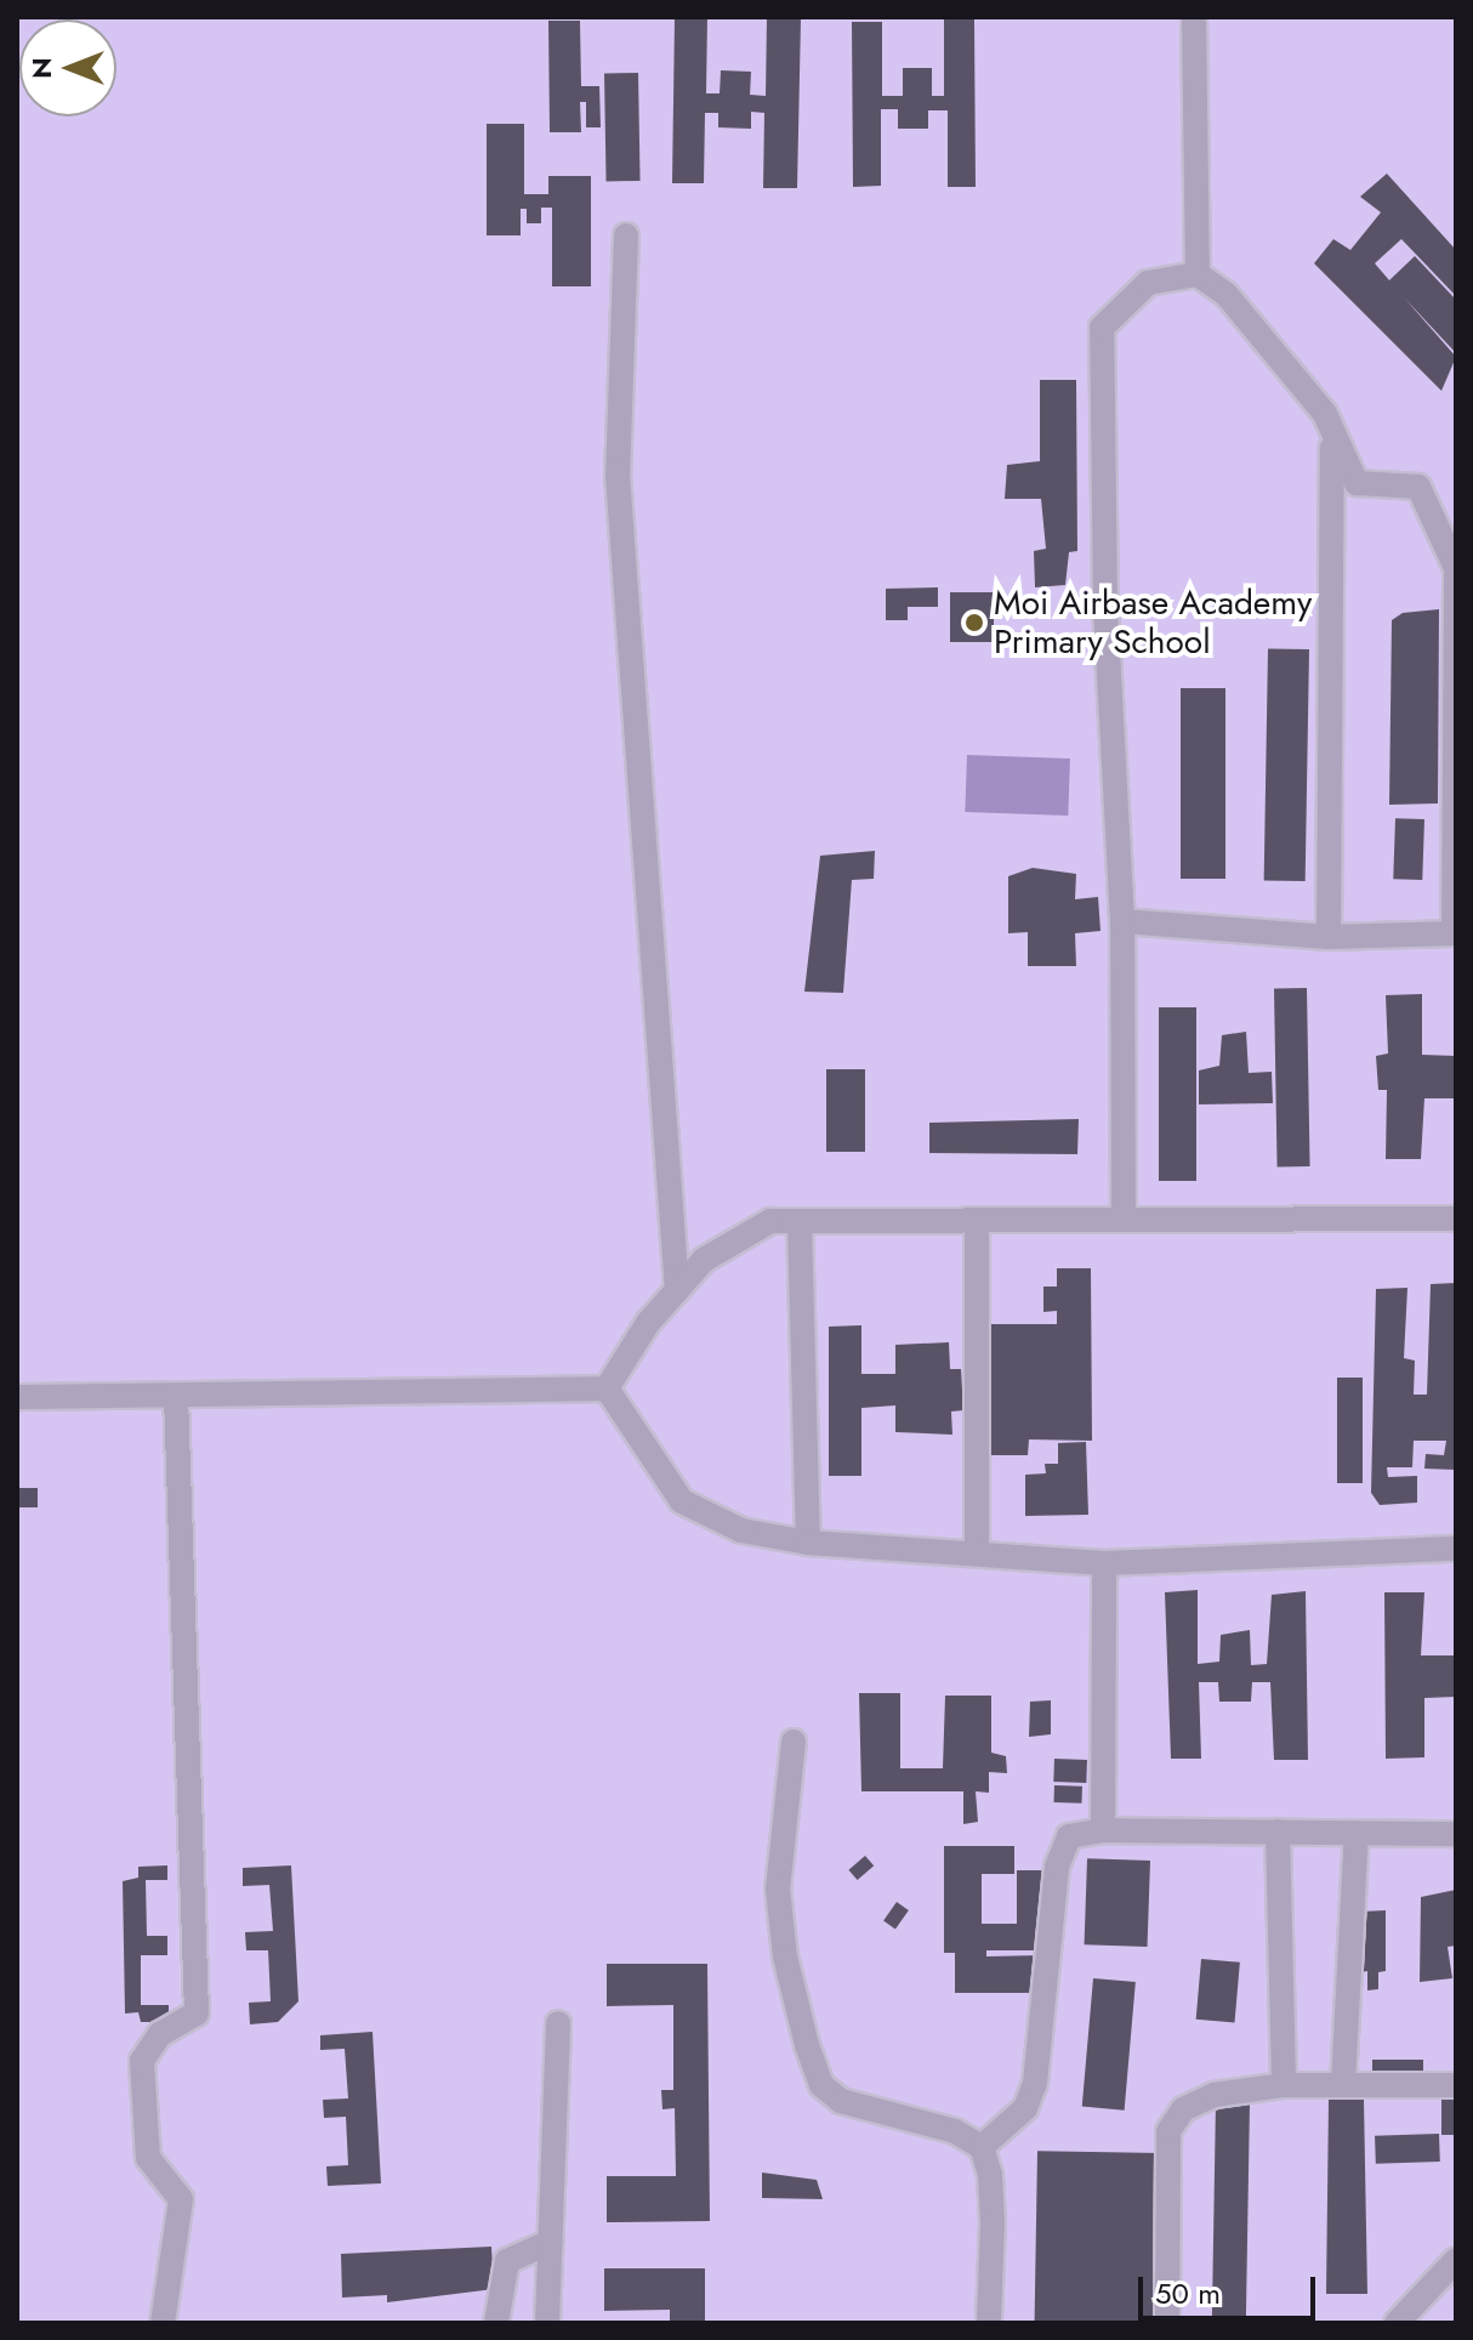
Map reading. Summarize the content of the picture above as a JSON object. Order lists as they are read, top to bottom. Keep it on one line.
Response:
{"places":["Moi Airbase Academy Primary School"],"scale_bar":"50 m","north":"left"}
